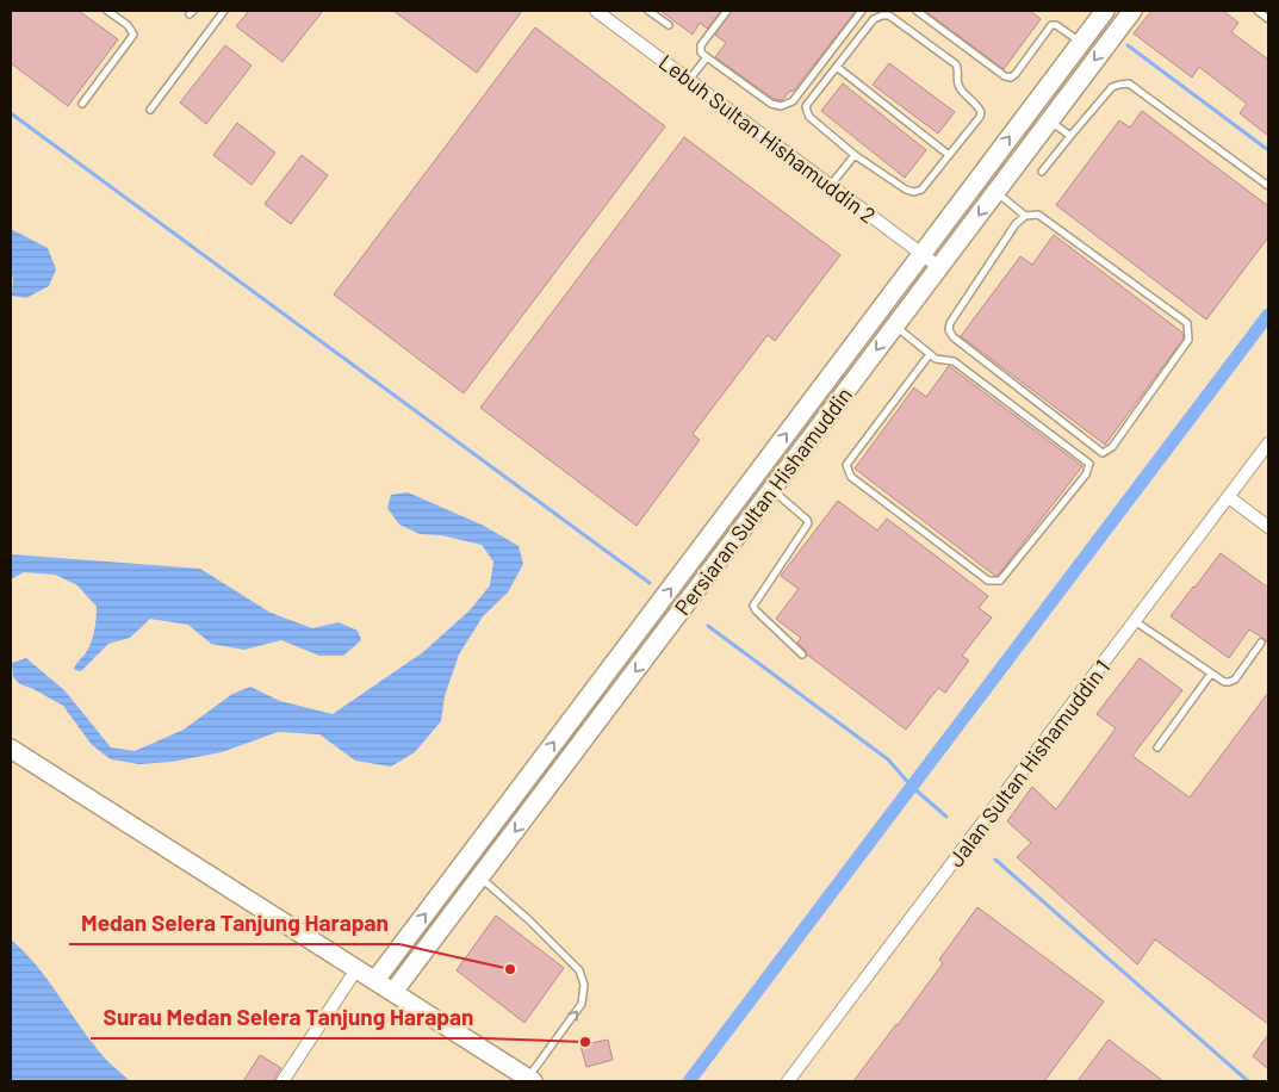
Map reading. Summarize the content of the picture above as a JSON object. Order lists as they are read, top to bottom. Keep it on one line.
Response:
{"streets":{"street":["Lebuh Sultan Hishamuddin 2","Persiaran Sultan Hishamuddin","Jalan Sultan Hishamuddin 1"]},"crossings":[["Lebuh Sultan Hishamuddin 2","Persiaran Sultan Hishamuddin"]],"places":["Medan Selera Tanjung Harapan","Surau Medan Selera Tanjung Harapan"]}
